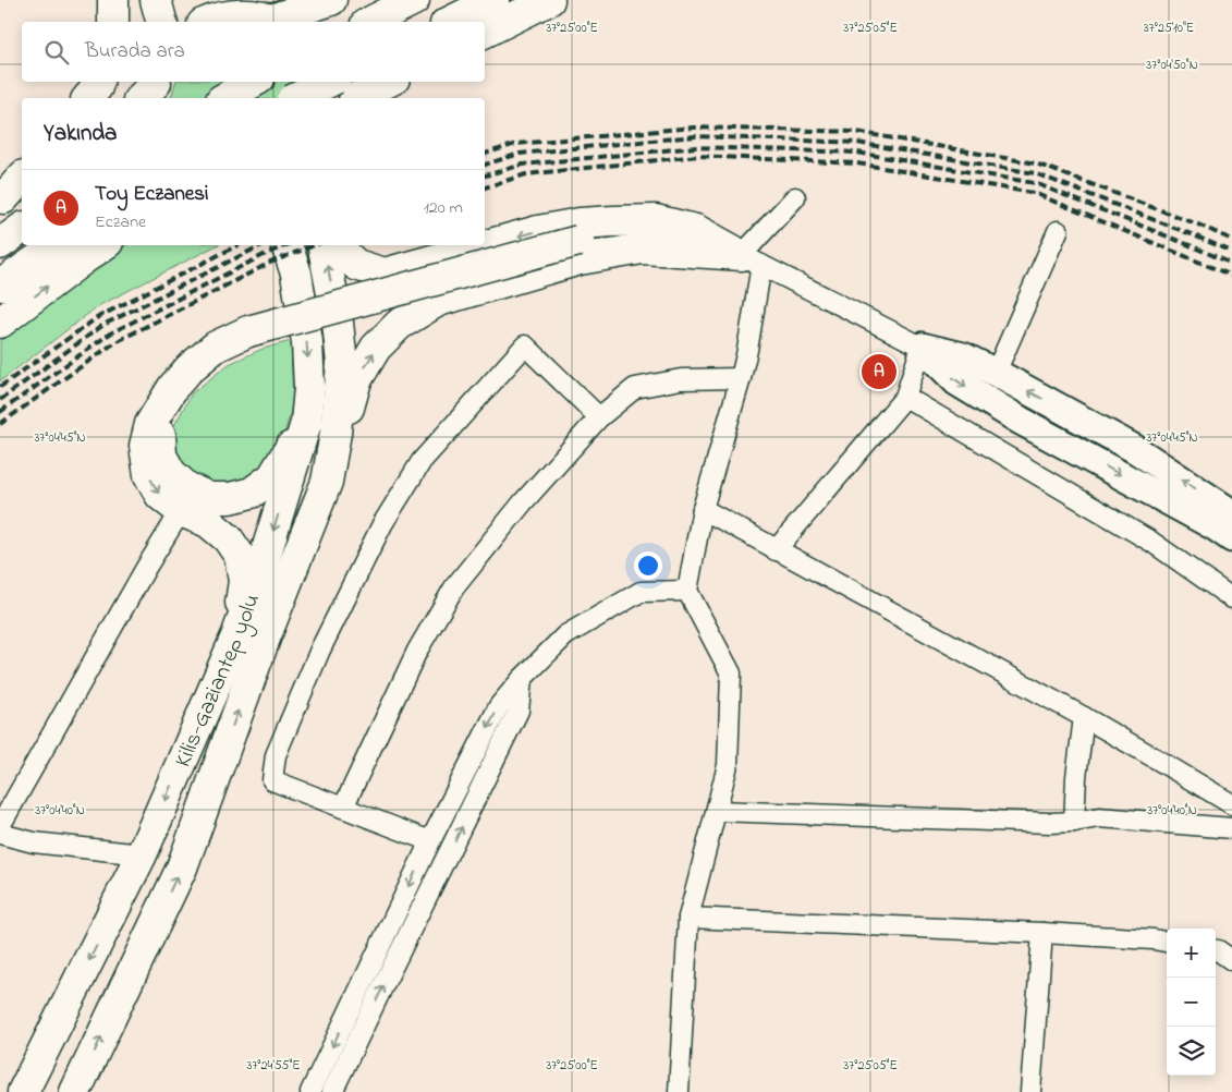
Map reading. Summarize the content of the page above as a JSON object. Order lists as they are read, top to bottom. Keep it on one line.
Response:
{"streets":{"main road":["Kilis-Gaziantep yolu"]},"page":{"search":"Burada ara","heading":"Yakında","list":[{"mark":"A","name":"Toy Eczanesi","note":"Eczane","value":"120 m"}],"pins":"A","map_buttons":["+","−"]},"coordinates":["37°25'00\"E","37°25'05\"E","37°25'10\"E","37°04'50\"N","37°04'45\"N","37°04'40\"N","37°24'55\"E"]}
